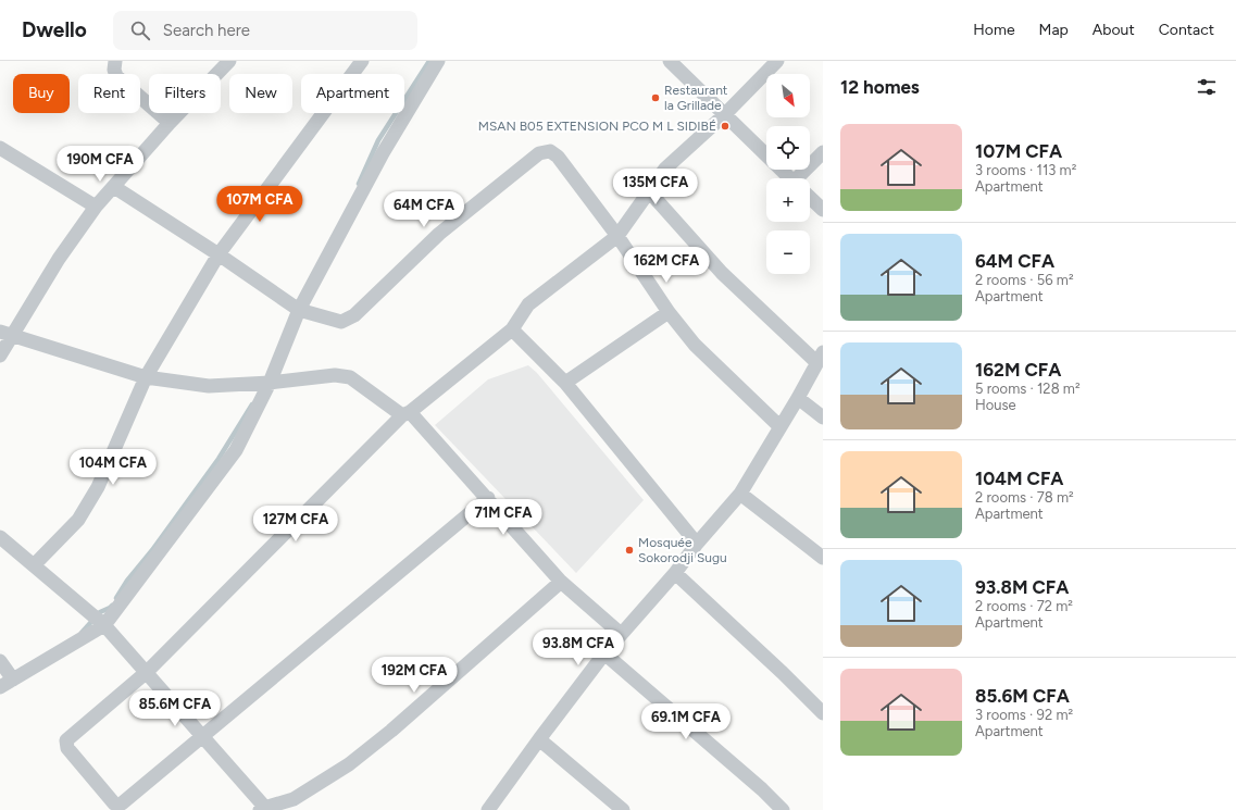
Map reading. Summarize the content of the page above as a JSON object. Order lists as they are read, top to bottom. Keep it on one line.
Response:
{"places":["Restaurant la Grillade","MSAN B05 EXTENSION PCO M L SIDIBÉ","Mosquée Sokorodji Sugu"],"north":"bottom right","page":{"header":"Dwello","search":"Search here","nav":["Home","Map","About","Contact"],"heading":"12 homes","map_buttons":["+","−"],"chip":["Buy","Rent","Filters","New","Apartment"],"list":[{"name":"107M CFA","note":"3 rooms · 113 m² · Apartment"},{"name":"64M CFA","note":"2 rooms · 56 m² · Apartment"},{"name":"162M CFA","note":"5 rooms · 128 m² · House"},{"name":"104M CFA","note":"2 rooms · 78 m² · Apartment"},{"name":"93.8M CFA","note":"2 rooms · 72 m² · Apartment"},{"name":"85.6M CFA","note":"3 rooms · 92 m² · Apartment"}],"price":["190M CFA","135M CFA","107M CFA","64M CFA","162M CFA","104M CFA","71M CFA","127M CFA","93.8M CFA","192M CFA","85.6M CFA","69.1M CFA"]}}
